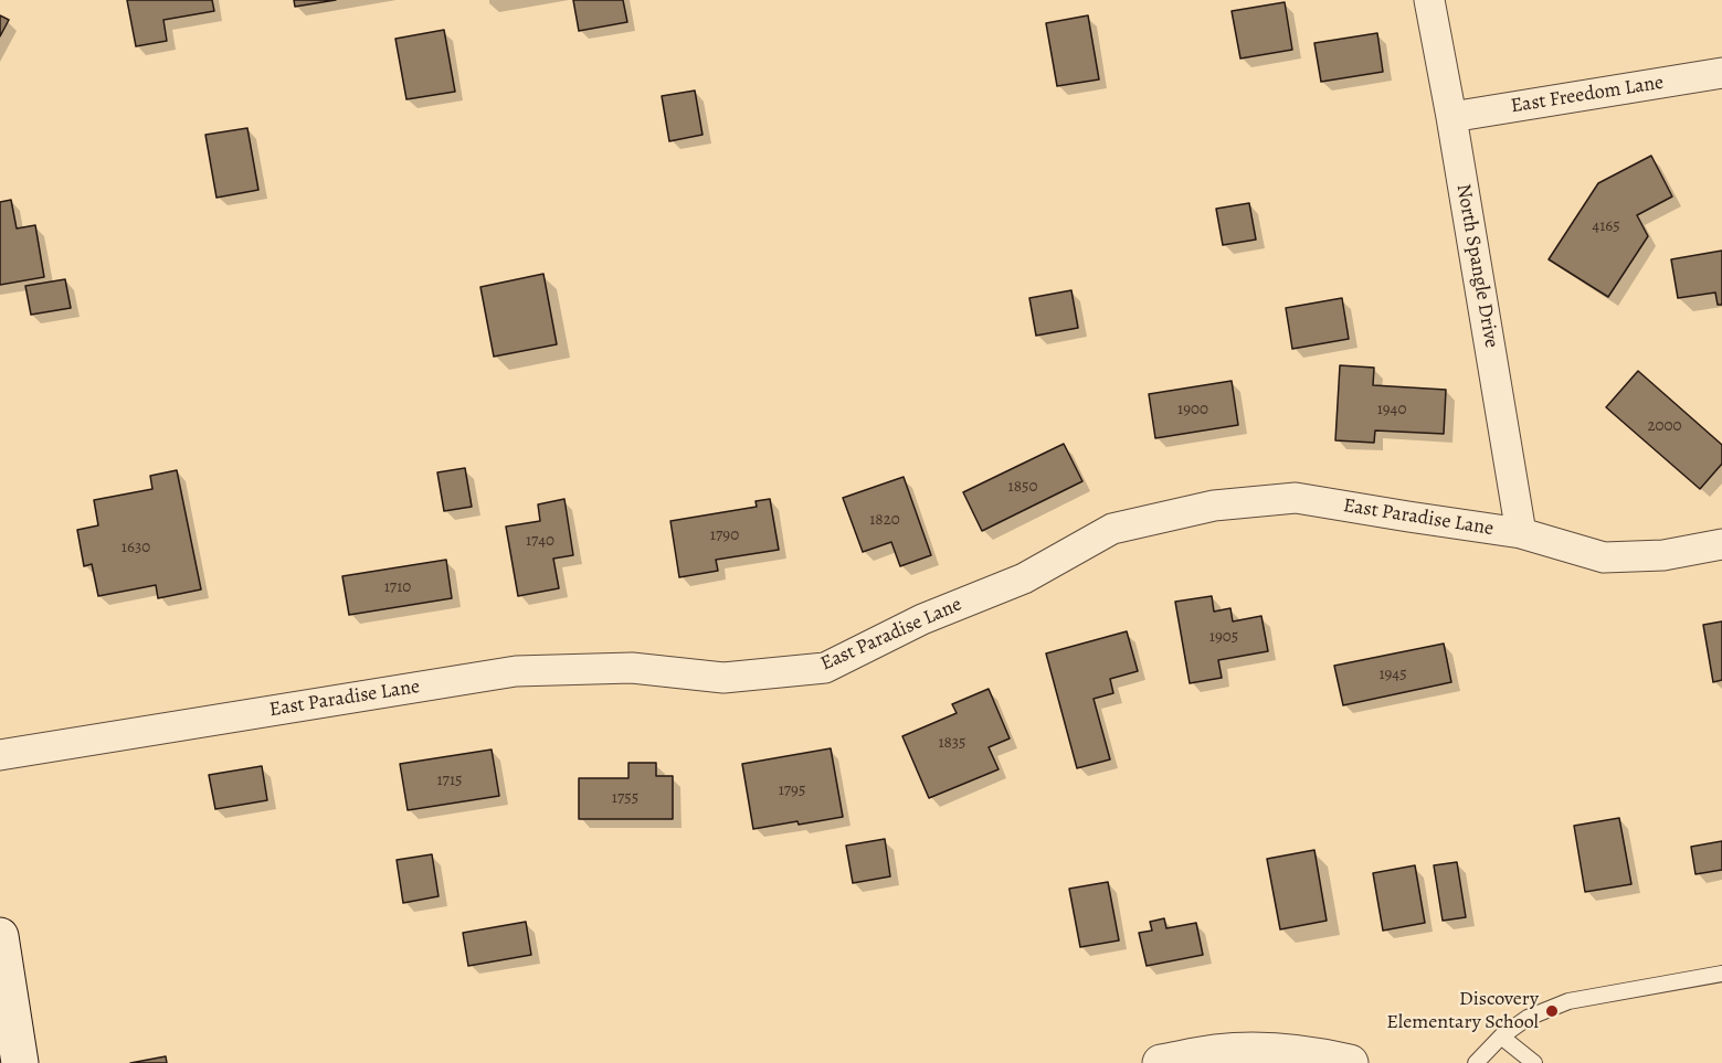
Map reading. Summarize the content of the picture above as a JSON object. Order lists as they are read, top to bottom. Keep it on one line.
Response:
{"streets":{"street":["East Freedom Lane","North Spangle Drive","East Paradise Lane"]},"crossings":[["East Freedom Lane","North Spangle Drive"],["North Spangle Drive","East Paradise Lane"]],"places":["Discovery Elementary School"],"house_numbers":["4165","1900","1940","2000","1850","1820","1790","1740","1630","1710","1905","1945","1835","1715","1795","1755"]}
